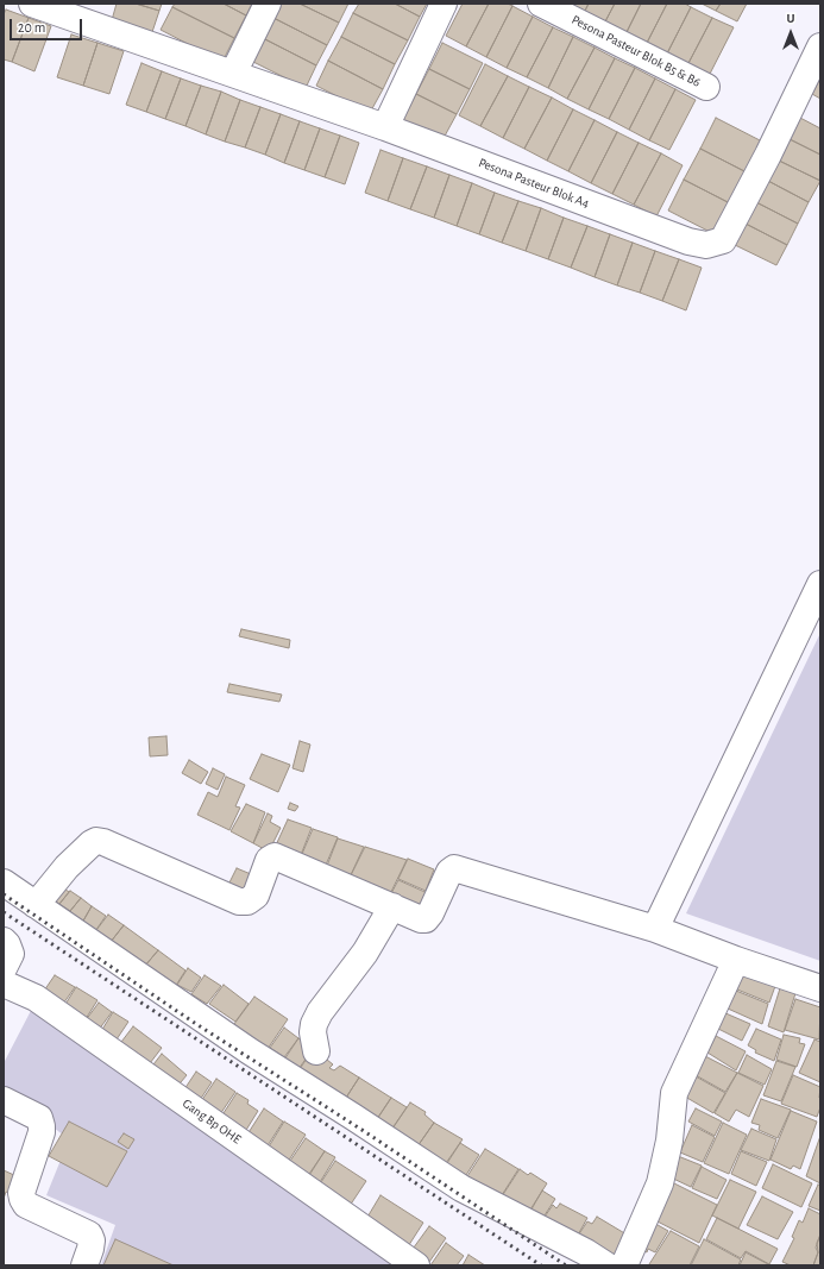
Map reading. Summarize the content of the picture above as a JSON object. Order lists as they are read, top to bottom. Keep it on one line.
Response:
{"streets":{"street":["Pesona Pasteur Blok B5 & B6","Pesona Pasteur Blok A4","Gang Bp OHE"]},"scale_bar":"20 m","north":"top"}
